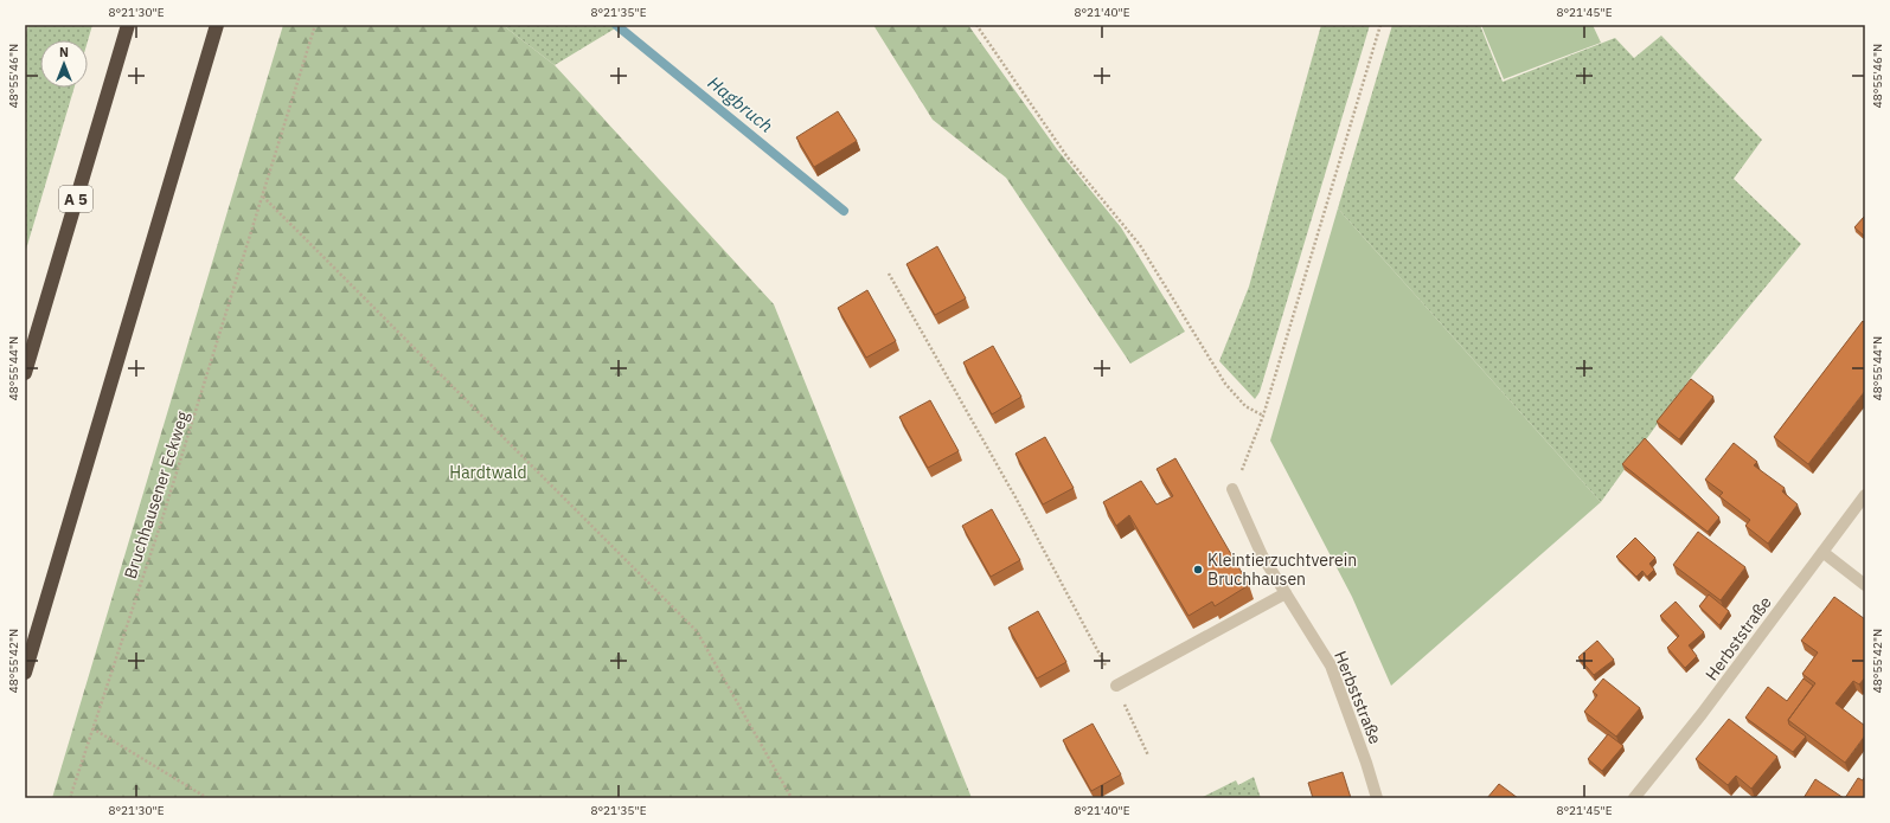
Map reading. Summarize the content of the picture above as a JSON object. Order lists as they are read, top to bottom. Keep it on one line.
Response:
{"streets":{"highway":["A 5"],"street":["Herbststraße"],"path":["Bruchhausener Eckweg"]},"water":["Hagbruch"],"parks":["Hardtwald"],"places":["Kleintierzuchtverein Bruchhausen"],"north":"top","coordinates":["8°21'30\"E","8°21'35\"E","8°21'40\"E","8°21'45\"E","48°55'46\"N","48°55'44\"N","48°55'42\"N"]}
